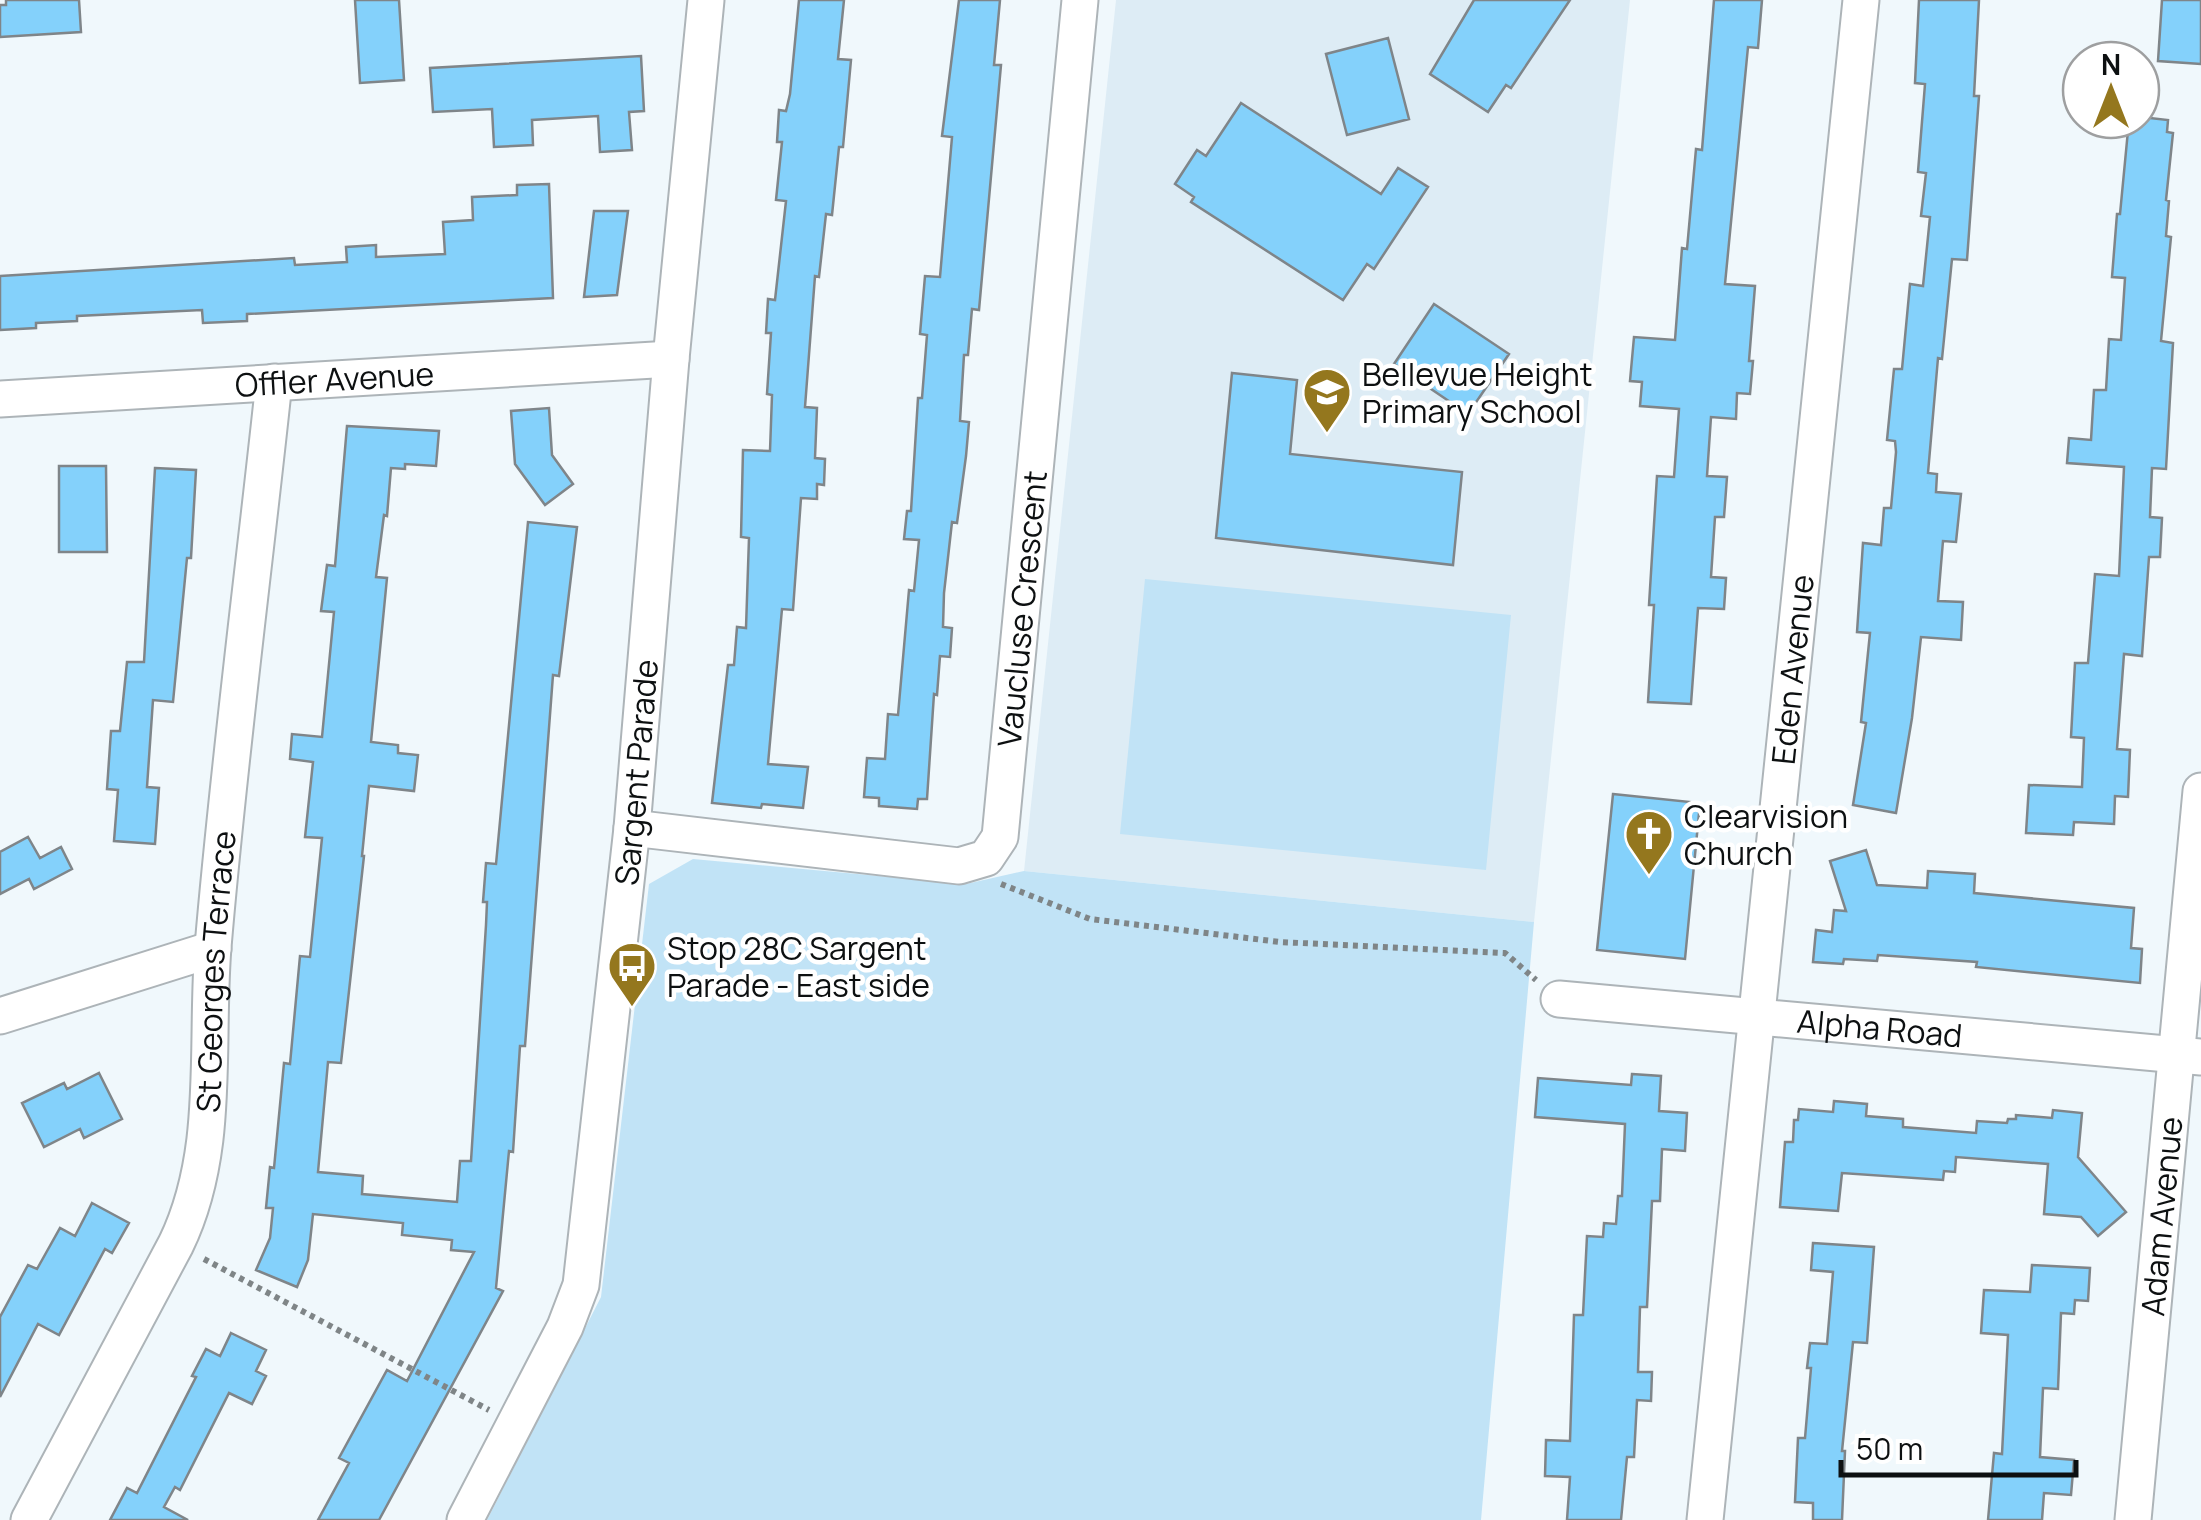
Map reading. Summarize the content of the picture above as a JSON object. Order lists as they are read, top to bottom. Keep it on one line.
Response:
{"streets":{"street":["Offler Avenue","Vaucluse Crescent","Eden Avenue","Sargent Parade","St Georges Terrace","Alpha Road","Adam Avenue"]},"crossings":[["Offler Avenue","Sargent Parade"],["Offler Avenue","St Georges Terrace"],["Eden Avenue","Alpha Road"],["Alpha Road","Adam Avenue"]],"places":{"school or university":["Bellevue Height Primary School"],"church":["Clearvision Church"],"bus stop":["Stop 28C Sargent Parade - East side"]},"scale_bar":"50 m","north":"top"}
